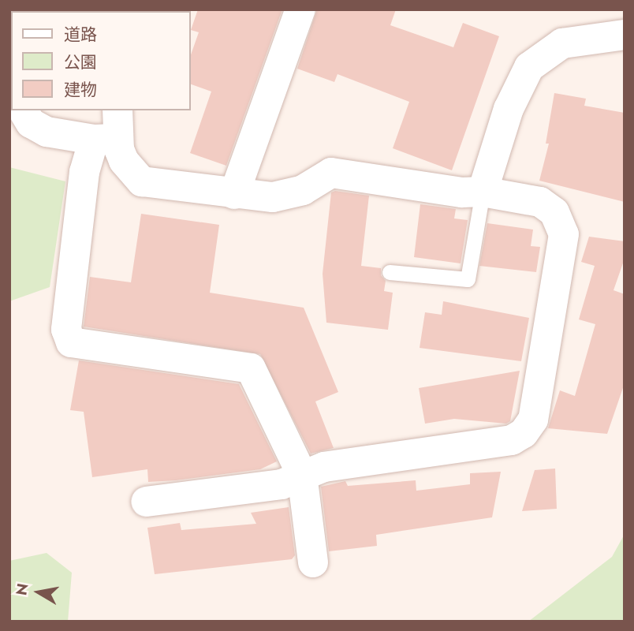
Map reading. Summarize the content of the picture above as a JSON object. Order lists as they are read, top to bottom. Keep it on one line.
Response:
{"legend":["道路","公園","建物"],"north":"left"}
